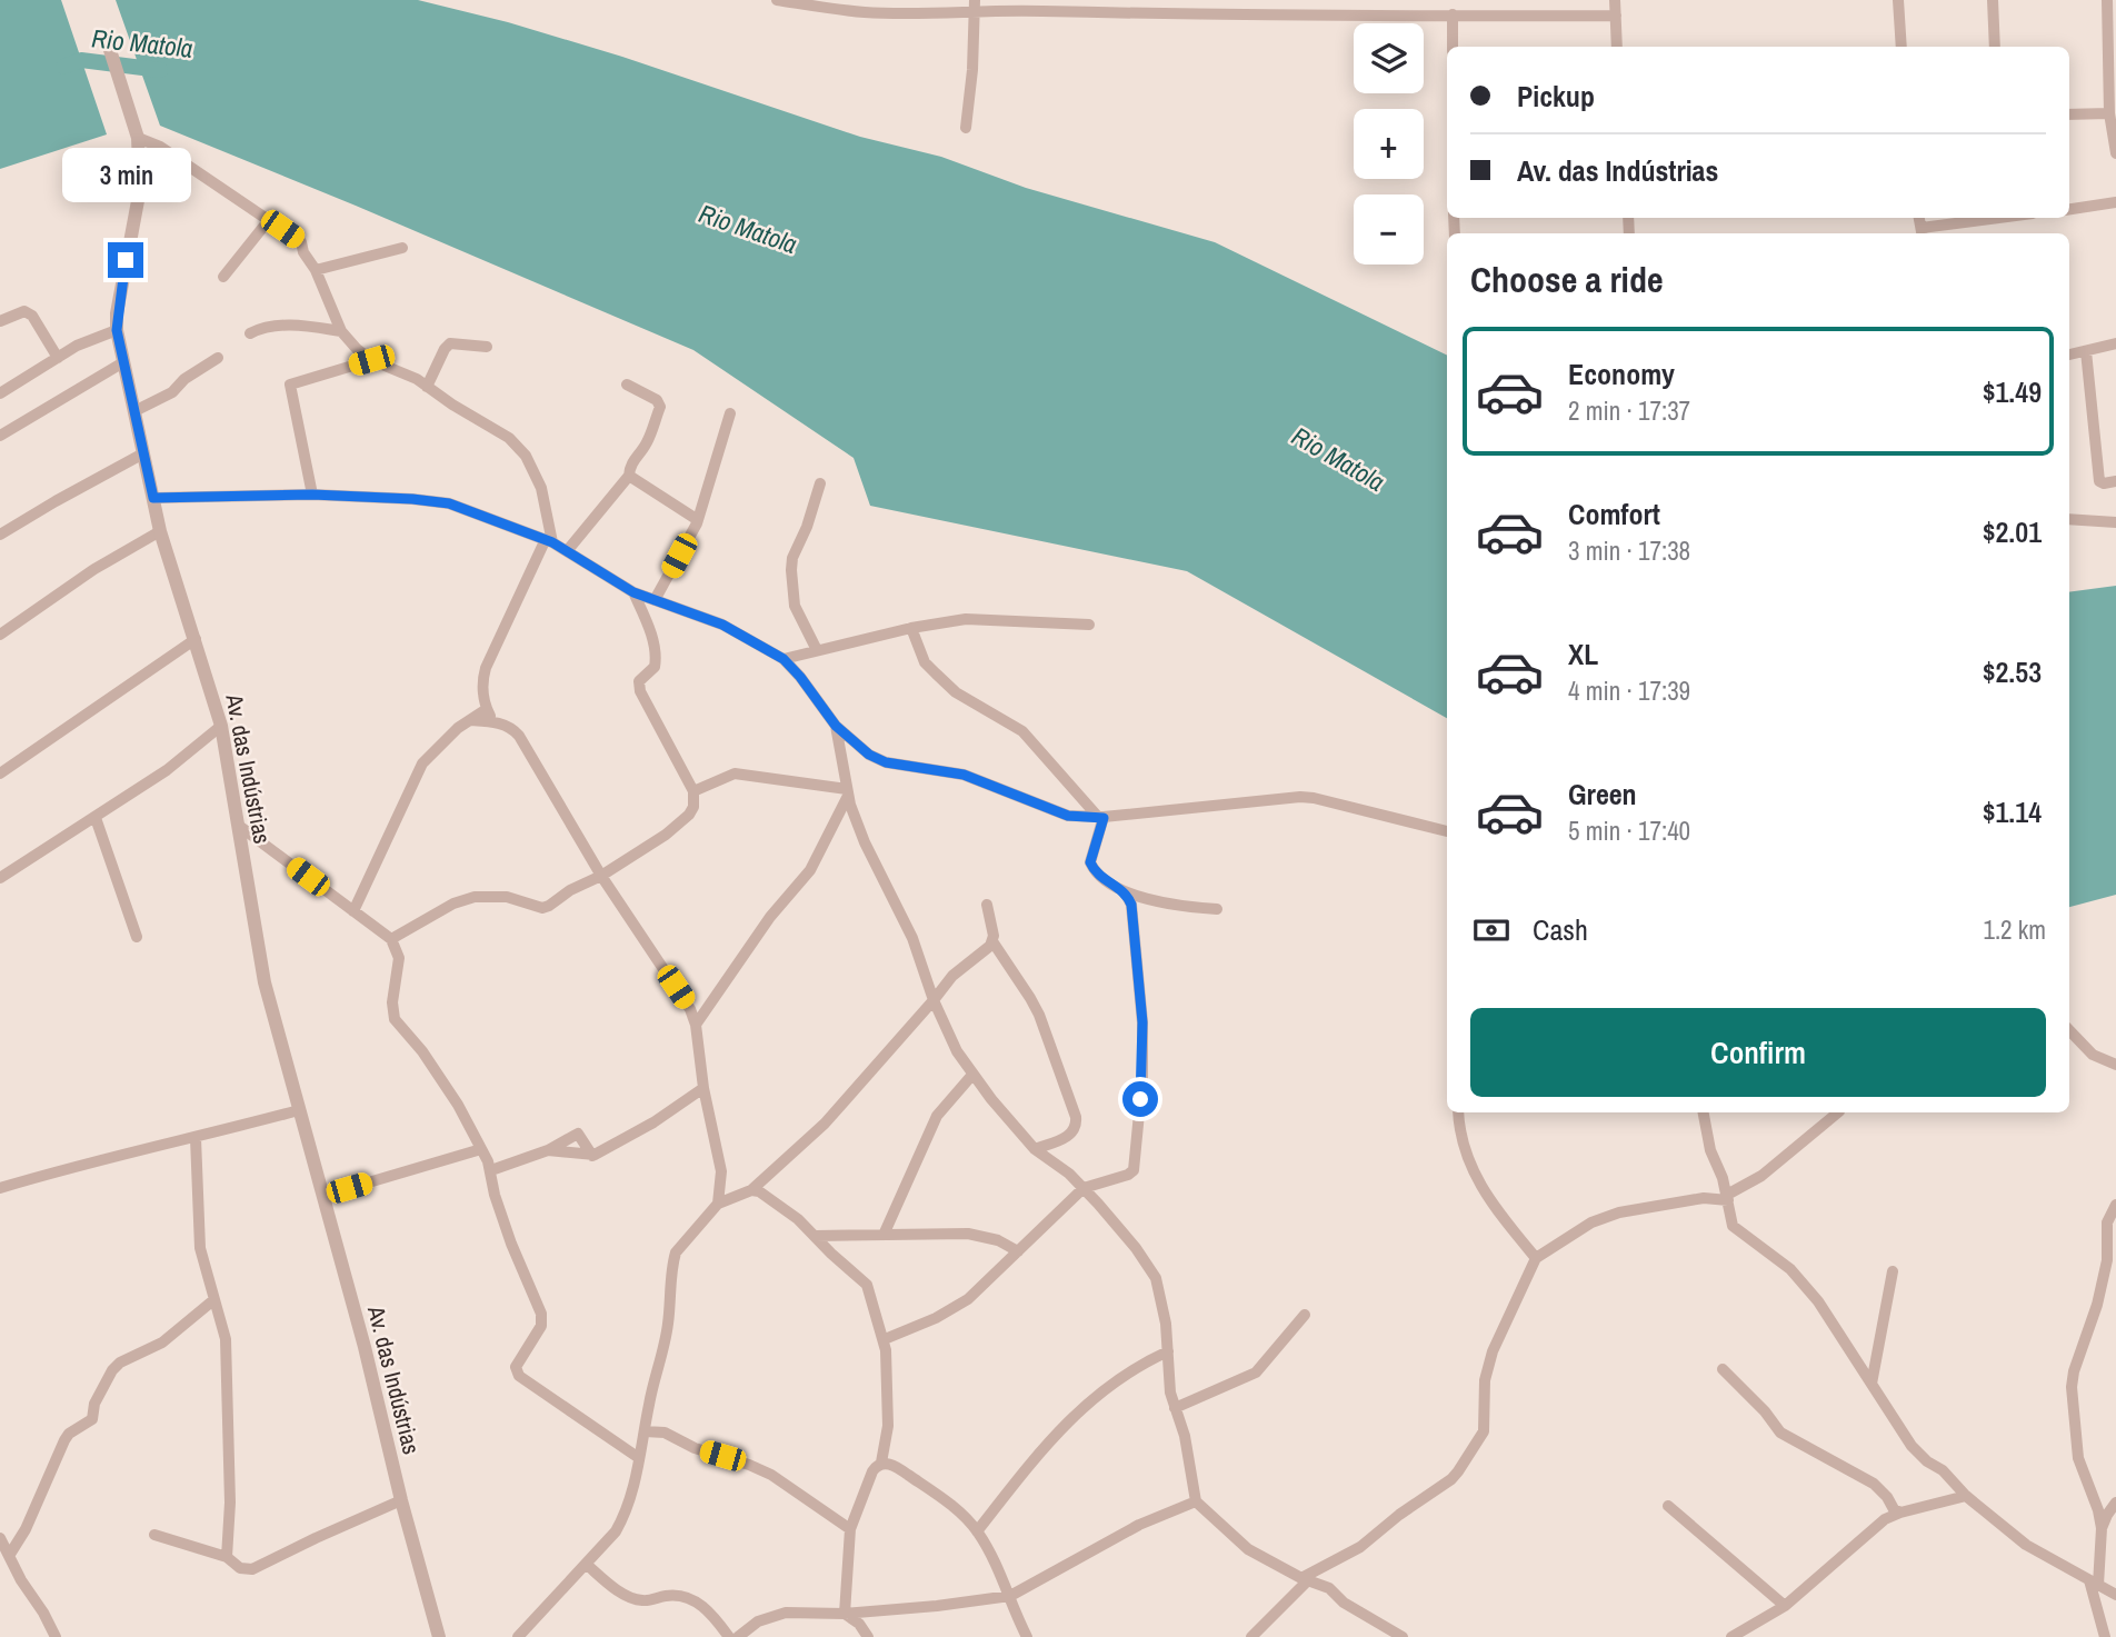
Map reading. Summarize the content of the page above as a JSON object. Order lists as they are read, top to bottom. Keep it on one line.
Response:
{"streets":{"street":["Av. das Indústrias"]},"water":["Rio Matola"],"page":{"map_buttons":["+","−"],"banner":["Pickup","Av. das Indústrias"],"bubble":"3 min","heading":"Choose a ride","list":[{"name":"Economy","note":"2 min · 17:37","value":"$1.49"},{"name":"Comfort","note":"3 min · 17:38","value":"$2.01"},{"name":"XL","note":"4 min · 17:39","value":"$2.53"},{"name":"Green","note":"5 min · 17:40","value":"$1.14"}],"pay":["Cash","1.2 km"],"buttons":"Confirm"}}
